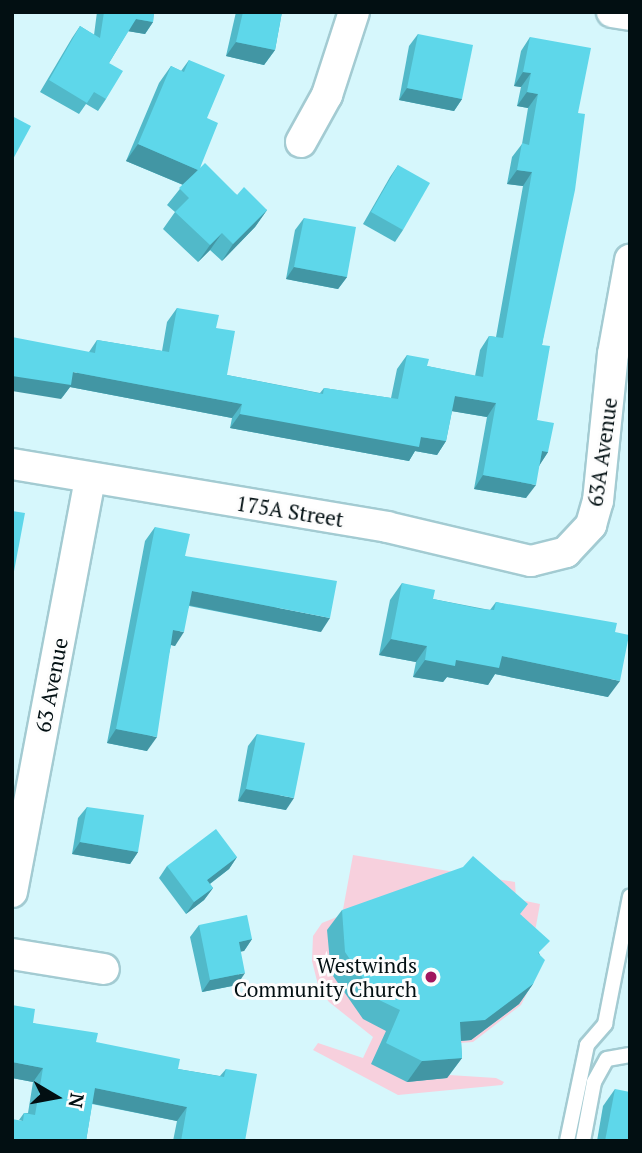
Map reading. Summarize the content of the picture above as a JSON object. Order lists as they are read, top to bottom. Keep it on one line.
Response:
{"streets":{"street":["63A Avenue","175A Street","63 Avenue"]},"crossings":[["63A Avenue","175A Street"],["175A Street","63 Avenue"]],"places":["Westwinds Community Church"],"north":"right"}
